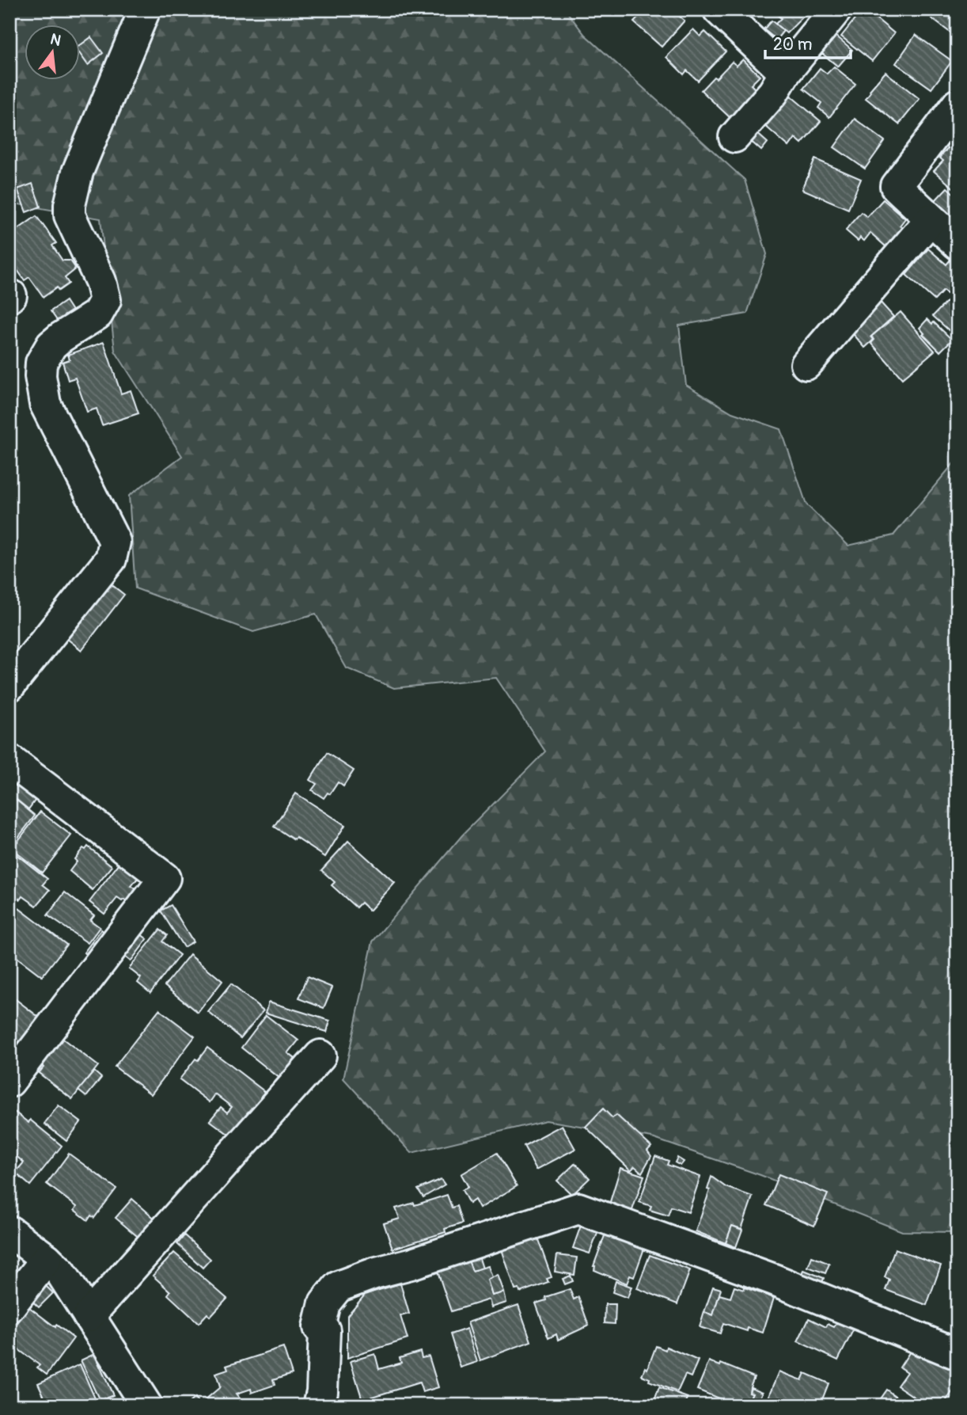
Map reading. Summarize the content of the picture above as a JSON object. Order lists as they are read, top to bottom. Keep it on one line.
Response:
{"scale_bar":"20 m","north":"top"}
